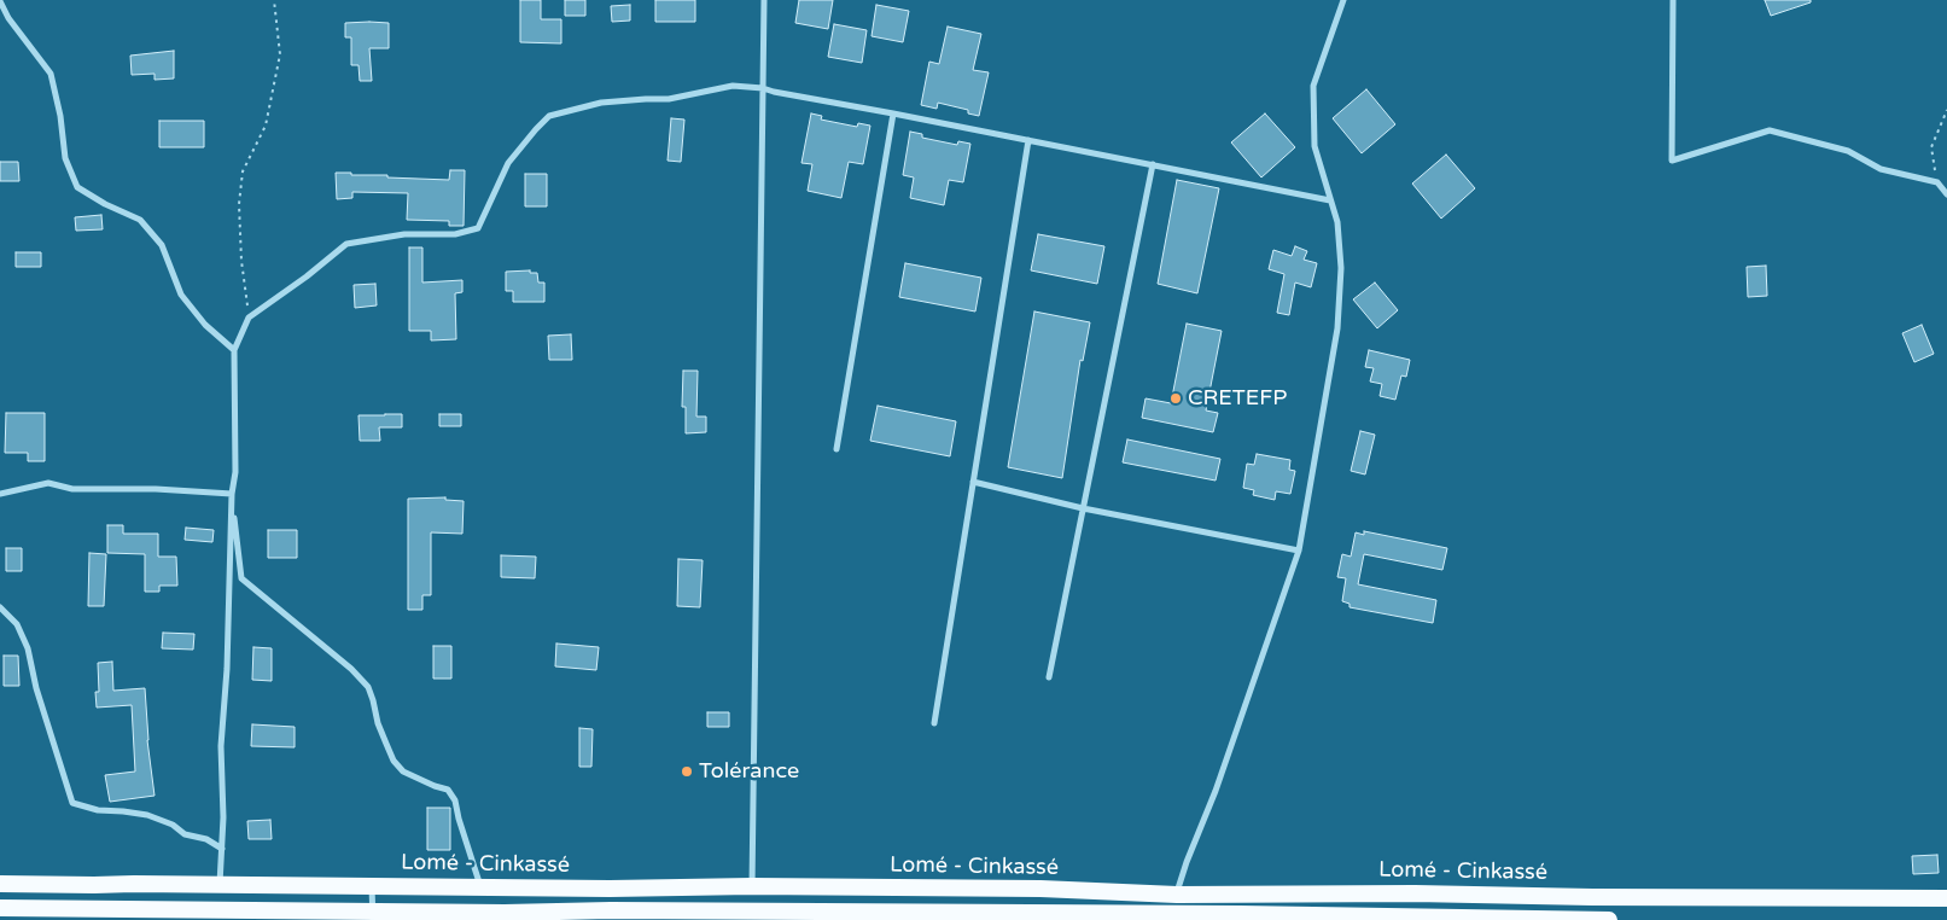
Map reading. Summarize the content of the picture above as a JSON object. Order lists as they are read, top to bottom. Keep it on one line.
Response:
{"streets":{"highway":["Lomé - Cinkassé"]},"places":["CRETEFP","Tolérance"]}
